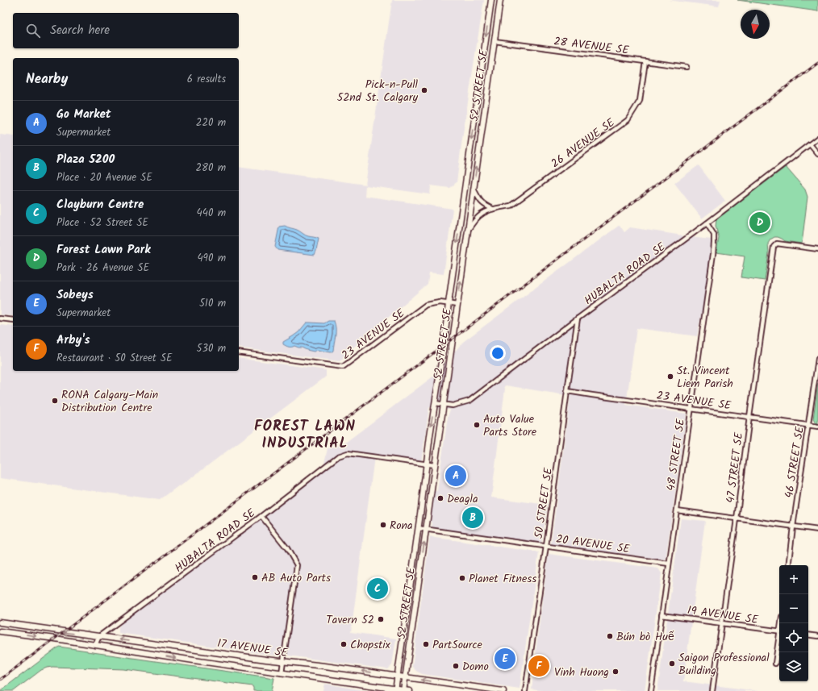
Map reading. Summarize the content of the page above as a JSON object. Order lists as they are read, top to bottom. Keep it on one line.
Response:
{"streets":{"main road":["52 STREET SE","17 AVENUE SE"],"street":["28 AVENUE SE","26 AVENUE SE","HUBALTA ROAD SE","23 AVENUE SE","48 STREET SE","46 STREET SE","47 STREET SE","50 STREET SE","20 AVENUE SE","19 AVENUE SE"]},"crossings":[["28 AVENUE SE","52 STREET SE"],["28 AVENUE SE","26 AVENUE SE"],["52 STREET SE","26 AVENUE SE"],["52 STREET SE","HUBALTA ROAD SE"],["52 STREET SE","23 AVENUE SE"],["52 STREET SE","20 AVENUE SE"],["52 STREET SE","17 AVENUE SE"],["HUBALTA ROAD SE","48 STREET SE"],["HUBALTA ROAD SE","50 STREET SE"],["HUBALTA ROAD SE","17 AVENUE SE"],["23 AVENUE SE","48 STREET SE"],["23 AVENUE SE","46 STREET SE"],["23 AVENUE SE","47 STREET SE"],["23 AVENUE SE","50 STREET SE"],["48 STREET SE","20 AVENUE SE"],["48 STREET SE","19 AVENUE SE"],["47 STREET SE","19 AVENUE SE"],["50 STREET SE","20 AVENUE SE"]],"districts":["FOREST LAWN INDUSTRIAL"],"places":["Pick-n-Pull 52nd St. Calgary","St. Vincent Liem Parish","RONA Calgary–Main Distribution Centre","Auto Value Parts Store","Deagla","Rona","AB Auto Parts","Planet Fitness","Tavern 52","Bún bò Huế","Chopstix","PartSource","Saigon Professional Building","Domo","Vinh Huong"],"north":"bottom","page":{"search":"Search here","heading":["Nearby","6 results"],"list":[{"mark":"A","name":"Go Market","note":"Supermarket","value":"220 m"},{"mark":"B","name":"Plaza 5200","note":"Place · 20 Avenue SE","value":"280 m"},{"mark":"C","name":"Clayburn Centre","note":"Place · 52 Street SE","value":"440 m"},{"mark":"D","name":"Forest Lawn Park","note":"Park · 26 Avenue SE","value":"490 m"},{"mark":"E","name":"Sobeys","note":"Supermarket","value":"510 m"},{"mark":"F","name":"Arby's","note":"Restaurant · 50 Street SE","value":"530 m"}],"pins":["D","A","B","C","E","F"],"map_buttons":["+","−"]}}
